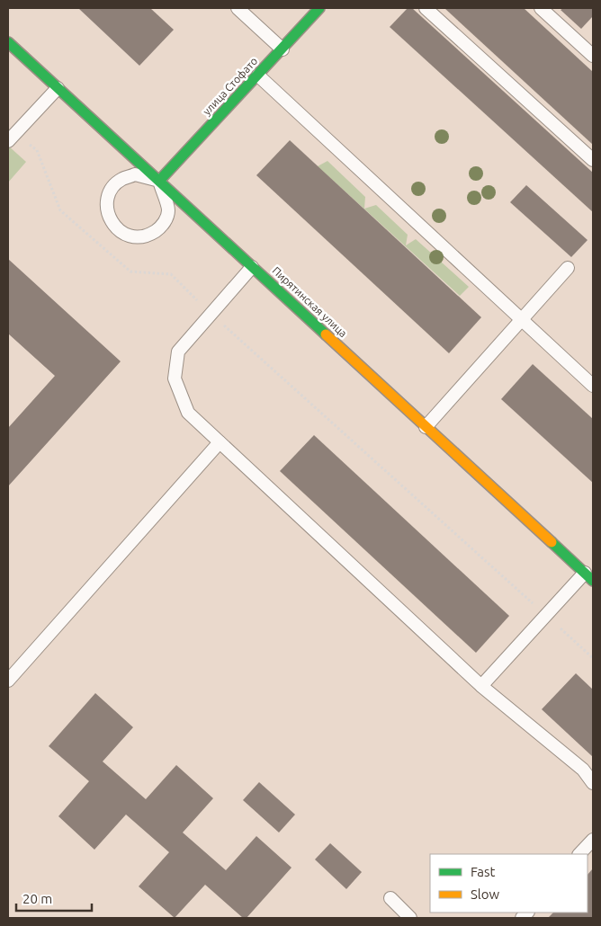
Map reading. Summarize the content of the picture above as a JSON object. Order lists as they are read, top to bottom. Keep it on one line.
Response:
{"streets":{"street":["улица Стофато","Пирятинская улица"]},"crossings":[["улица Стофато","Пирятинская улица"]],"legend":["Fast","Slow"],"scale_bar":"20 m"}
